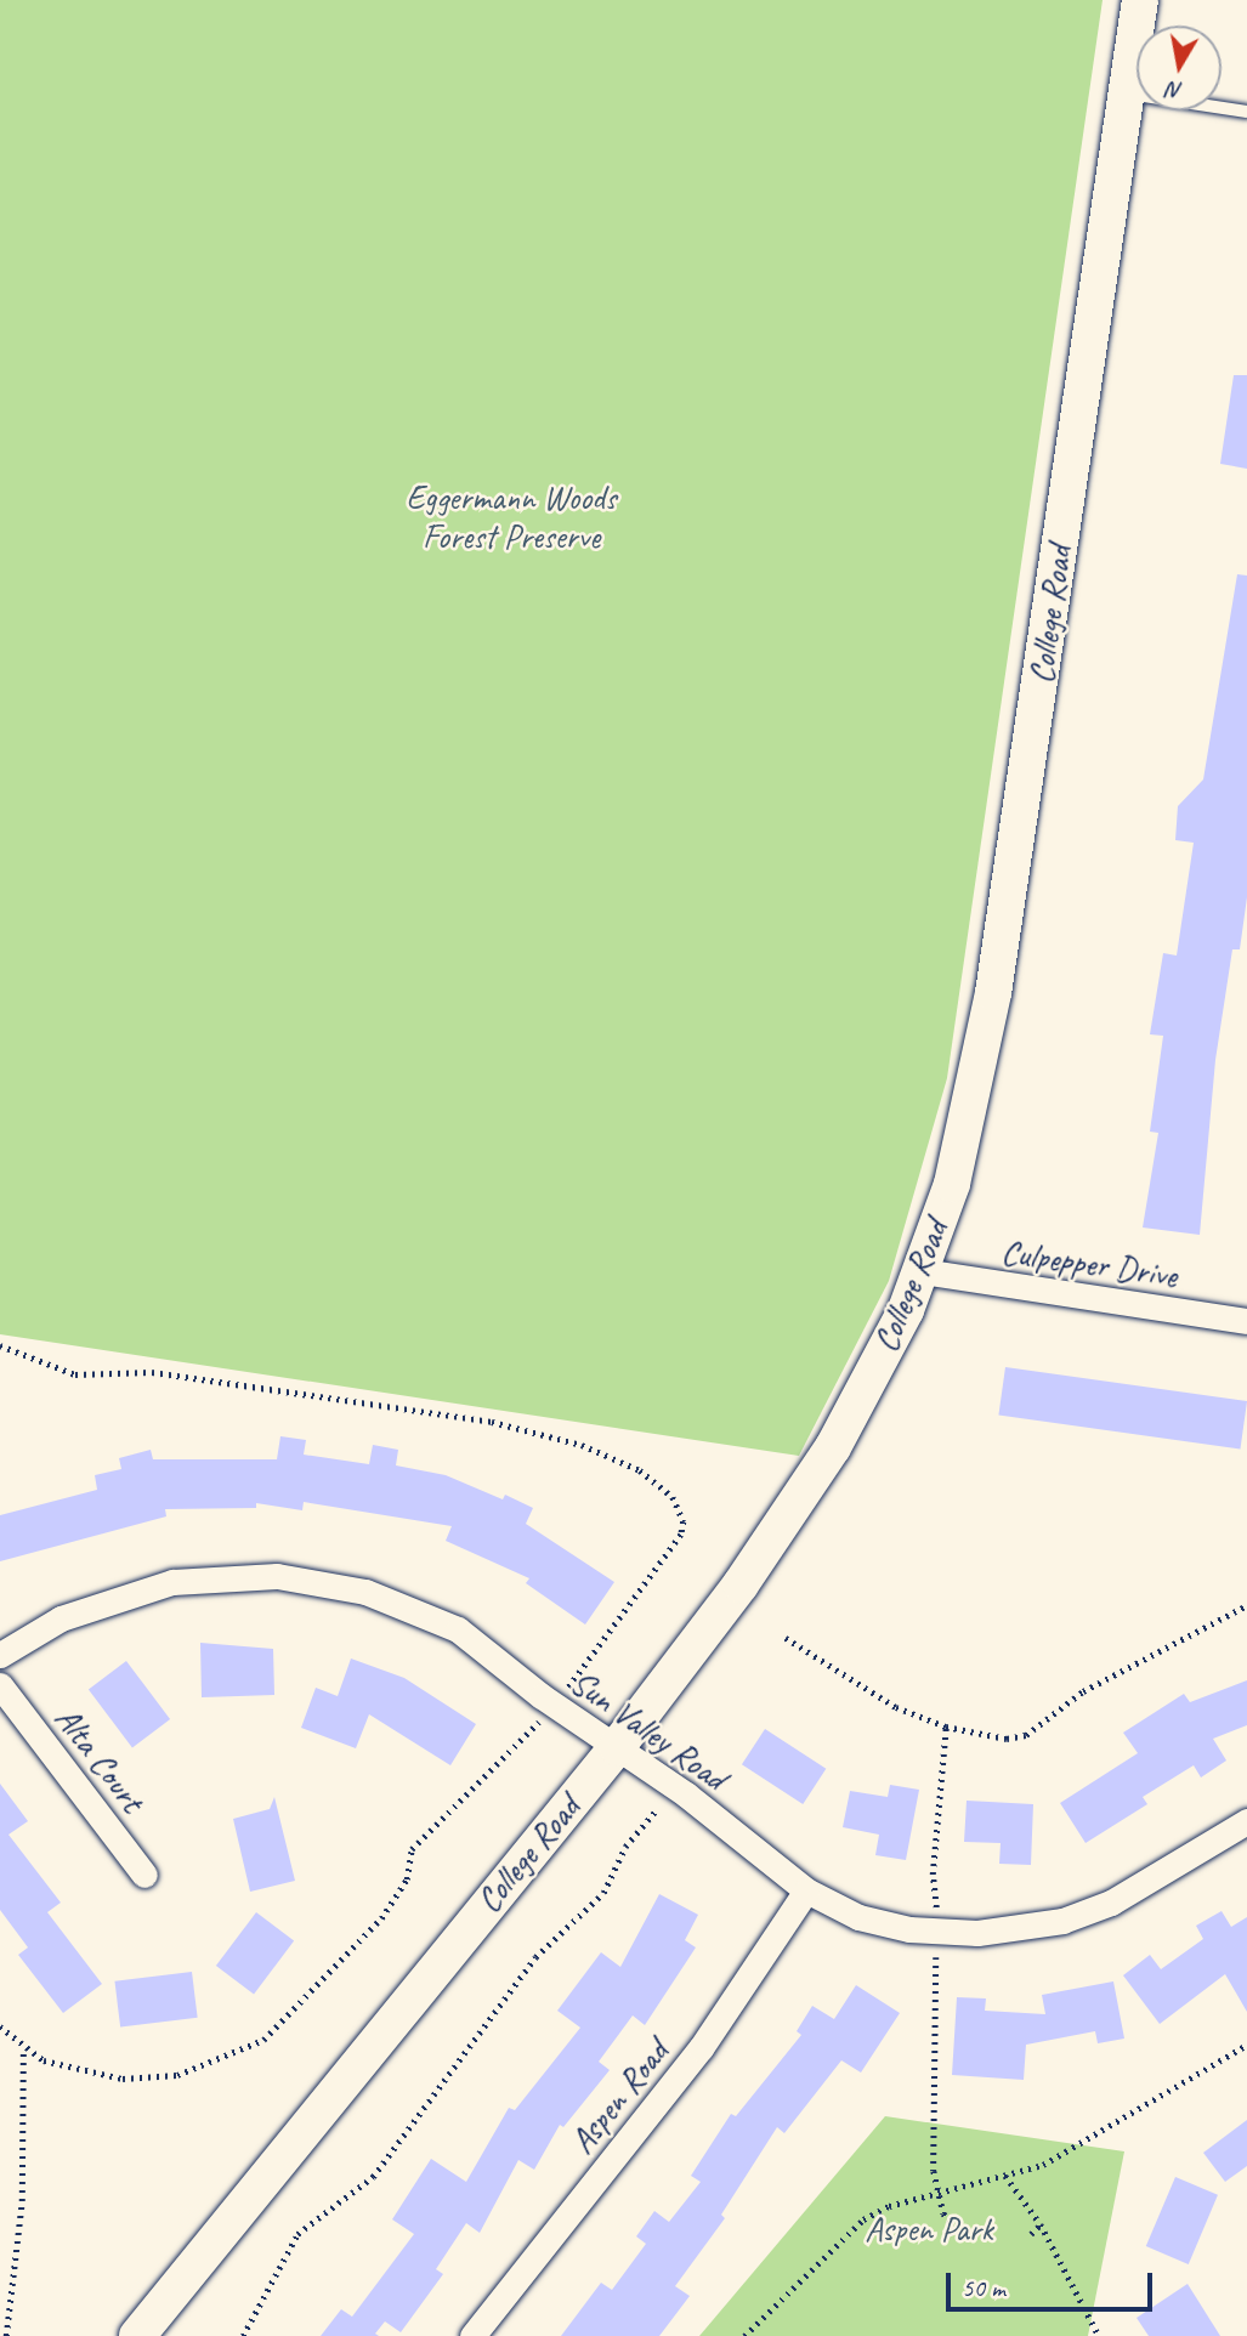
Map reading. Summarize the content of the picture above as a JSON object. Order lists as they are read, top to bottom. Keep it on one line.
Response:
{"streets":{"main road":["College Road"],"street":["Culpepper Drive","Sun Valley Road","Alta Court","Aspen Road"]},"crossings":[["College Road","Culpepper Drive"],["College Road","Sun Valley Road"],["Sun Valley Road","Aspen Road"]],"parks":["Eggermann Woods Forest Preserve","Aspen Park"],"scale_bar":"50 m","north":"bottom"}
